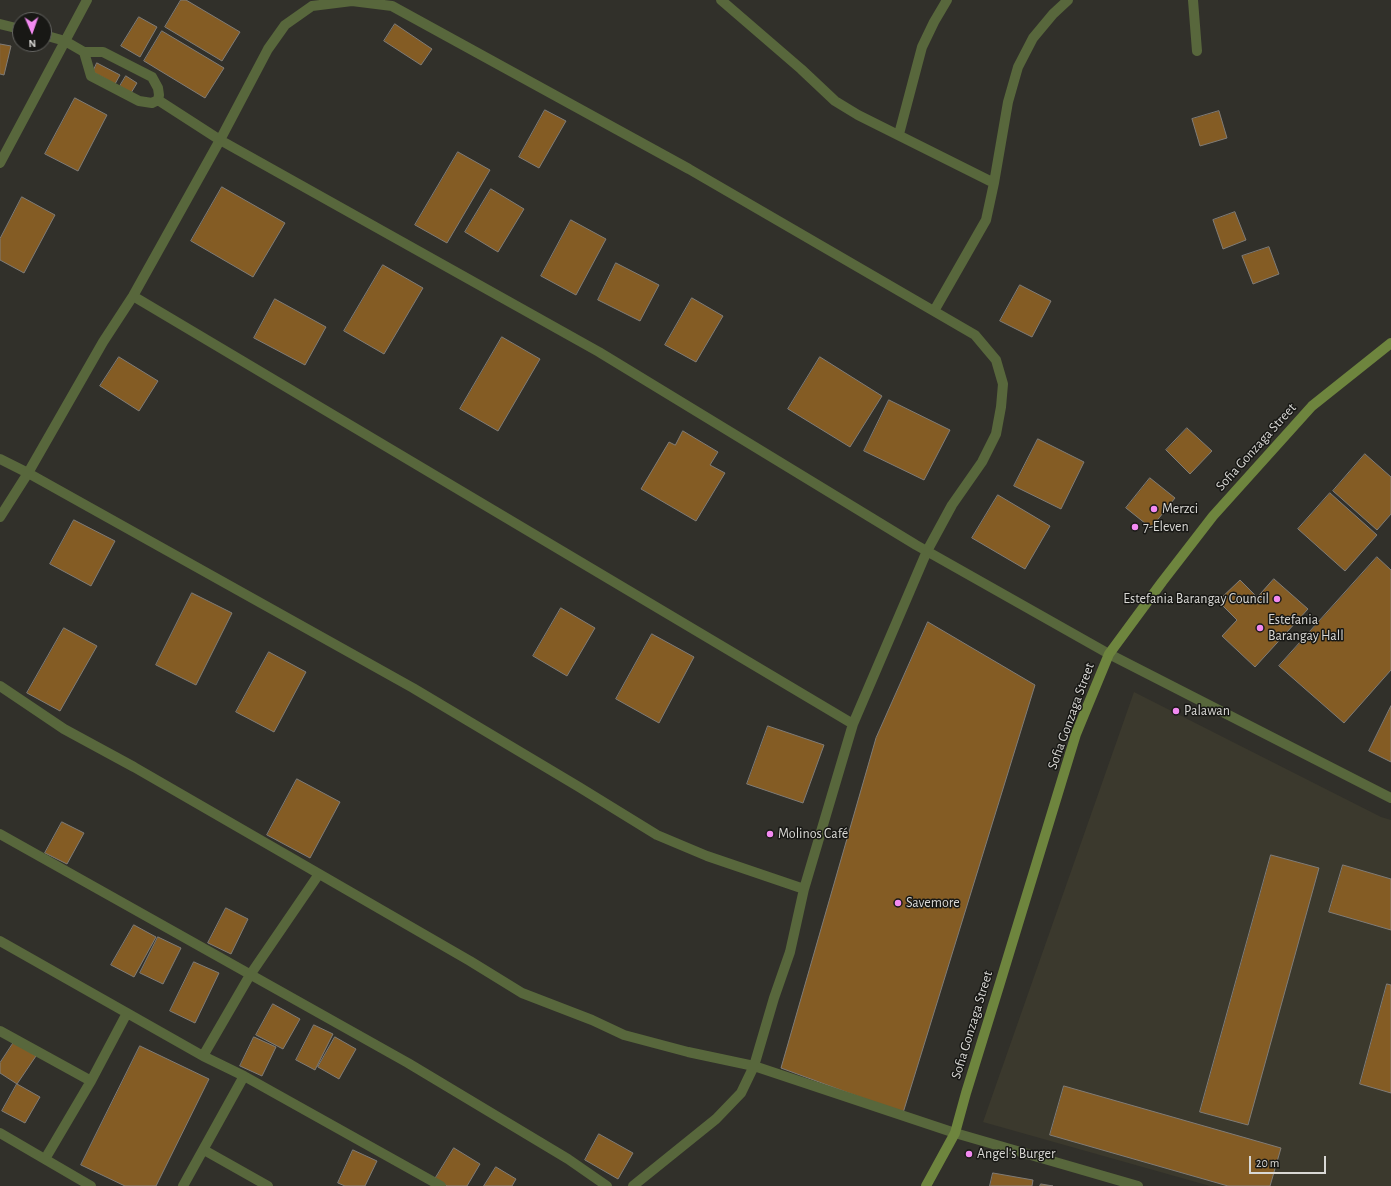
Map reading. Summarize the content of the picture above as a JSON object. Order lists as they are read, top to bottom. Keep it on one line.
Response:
{"streets":{"street":["Sofia Gonzaga Street"]},"places":["Merzci","7-Eleven","Estefania Barangay Council","Estefania Barangay Hall","Palawan","Molinos Café","Savemore","Angel's Burger"],"scale_bar":"20 m","north":"bottom"}
